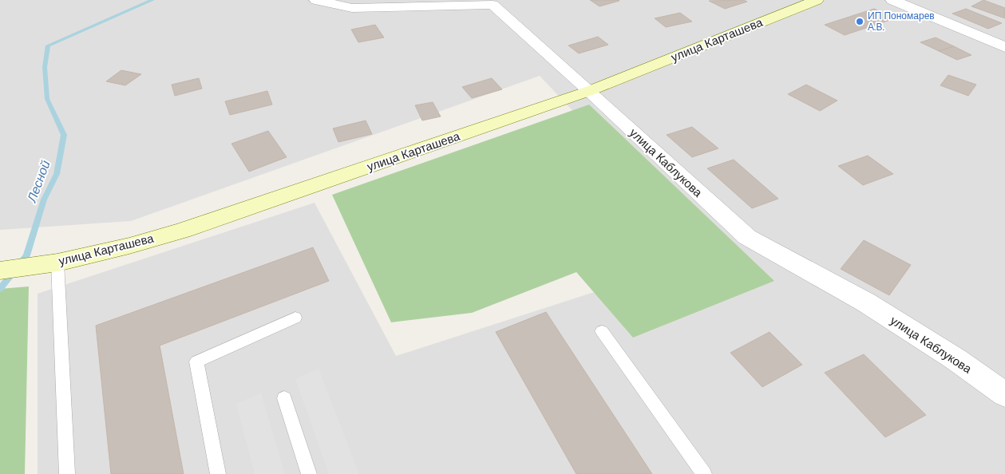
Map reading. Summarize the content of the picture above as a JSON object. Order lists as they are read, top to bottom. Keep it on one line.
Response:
{"streets":{"main road":["улица Карташева"],"street":["улица Каблукова"]},"crossings":[["улица Карташева","улица Каблукова"]],"water":["Лесной"],"places":["ИП Пономарев А.В."]}
